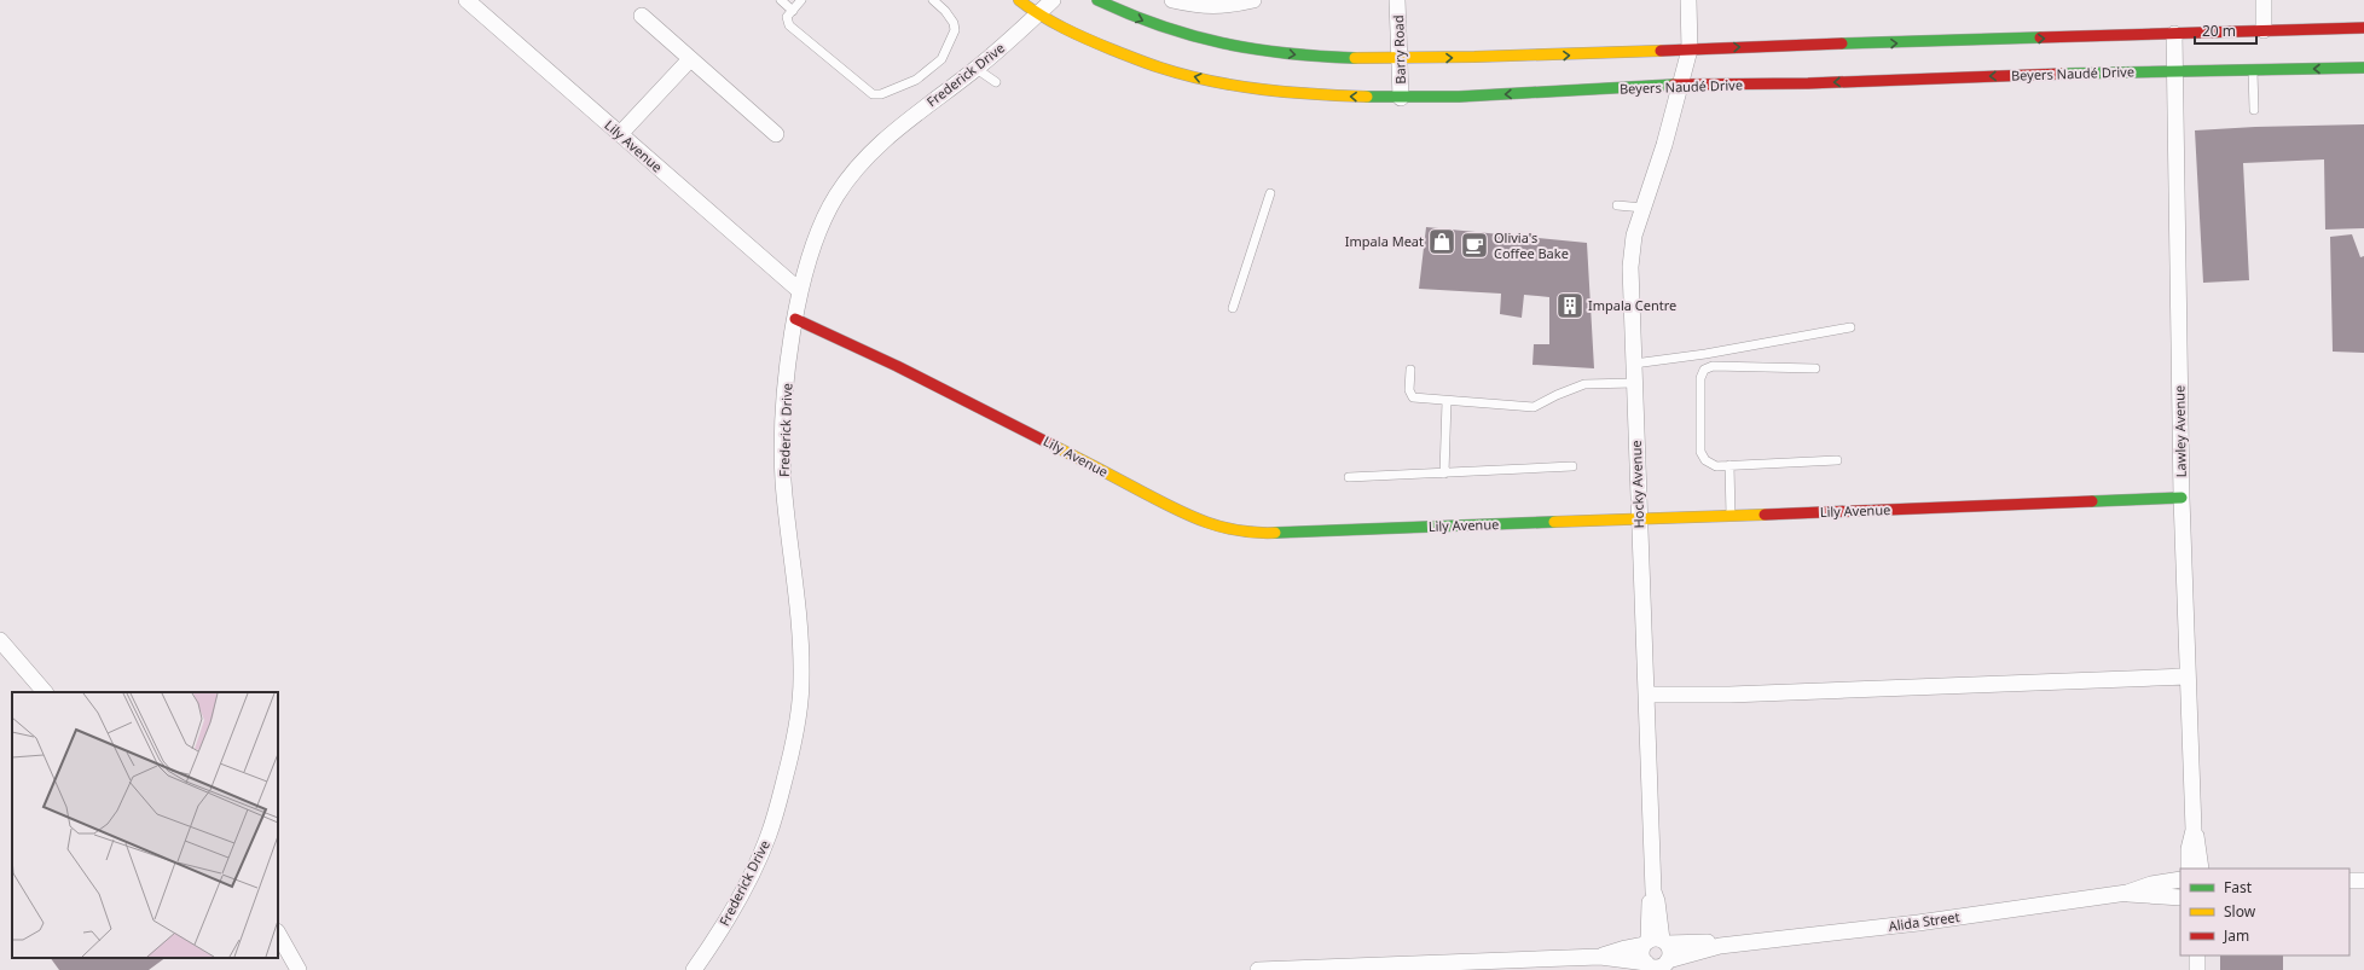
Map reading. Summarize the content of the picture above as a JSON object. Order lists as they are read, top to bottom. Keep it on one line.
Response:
{"streets":{"main road":["Beyers Naudé Drive","Lily Avenue"],"street":["Barry Road","Frederick Drive","Lawley Avenue","Hocky Avenue","Alida Street"]},"crossings":[["Barry Road","Beyers Naudé Drive"],["Beyers Naudé Drive","Frederick Drive"],["Beyers Naudé Drive","Lawley Avenue"],["Beyers Naudé Drive","Hocky Avenue"],["Frederick Drive","Lily Avenue"],["Lily Avenue","Lawley Avenue"],["Lily Avenue","Hocky Avenue"],["Hocky Avenue","Alida Street"]],"places":{"shop":["Impala Meat"],"cafe":["Olivia's Coffee Bake"],"building":["Impala Centre"]},"legend":["Fast","Slow","Jam"],"scale_bar":"20 m"}
